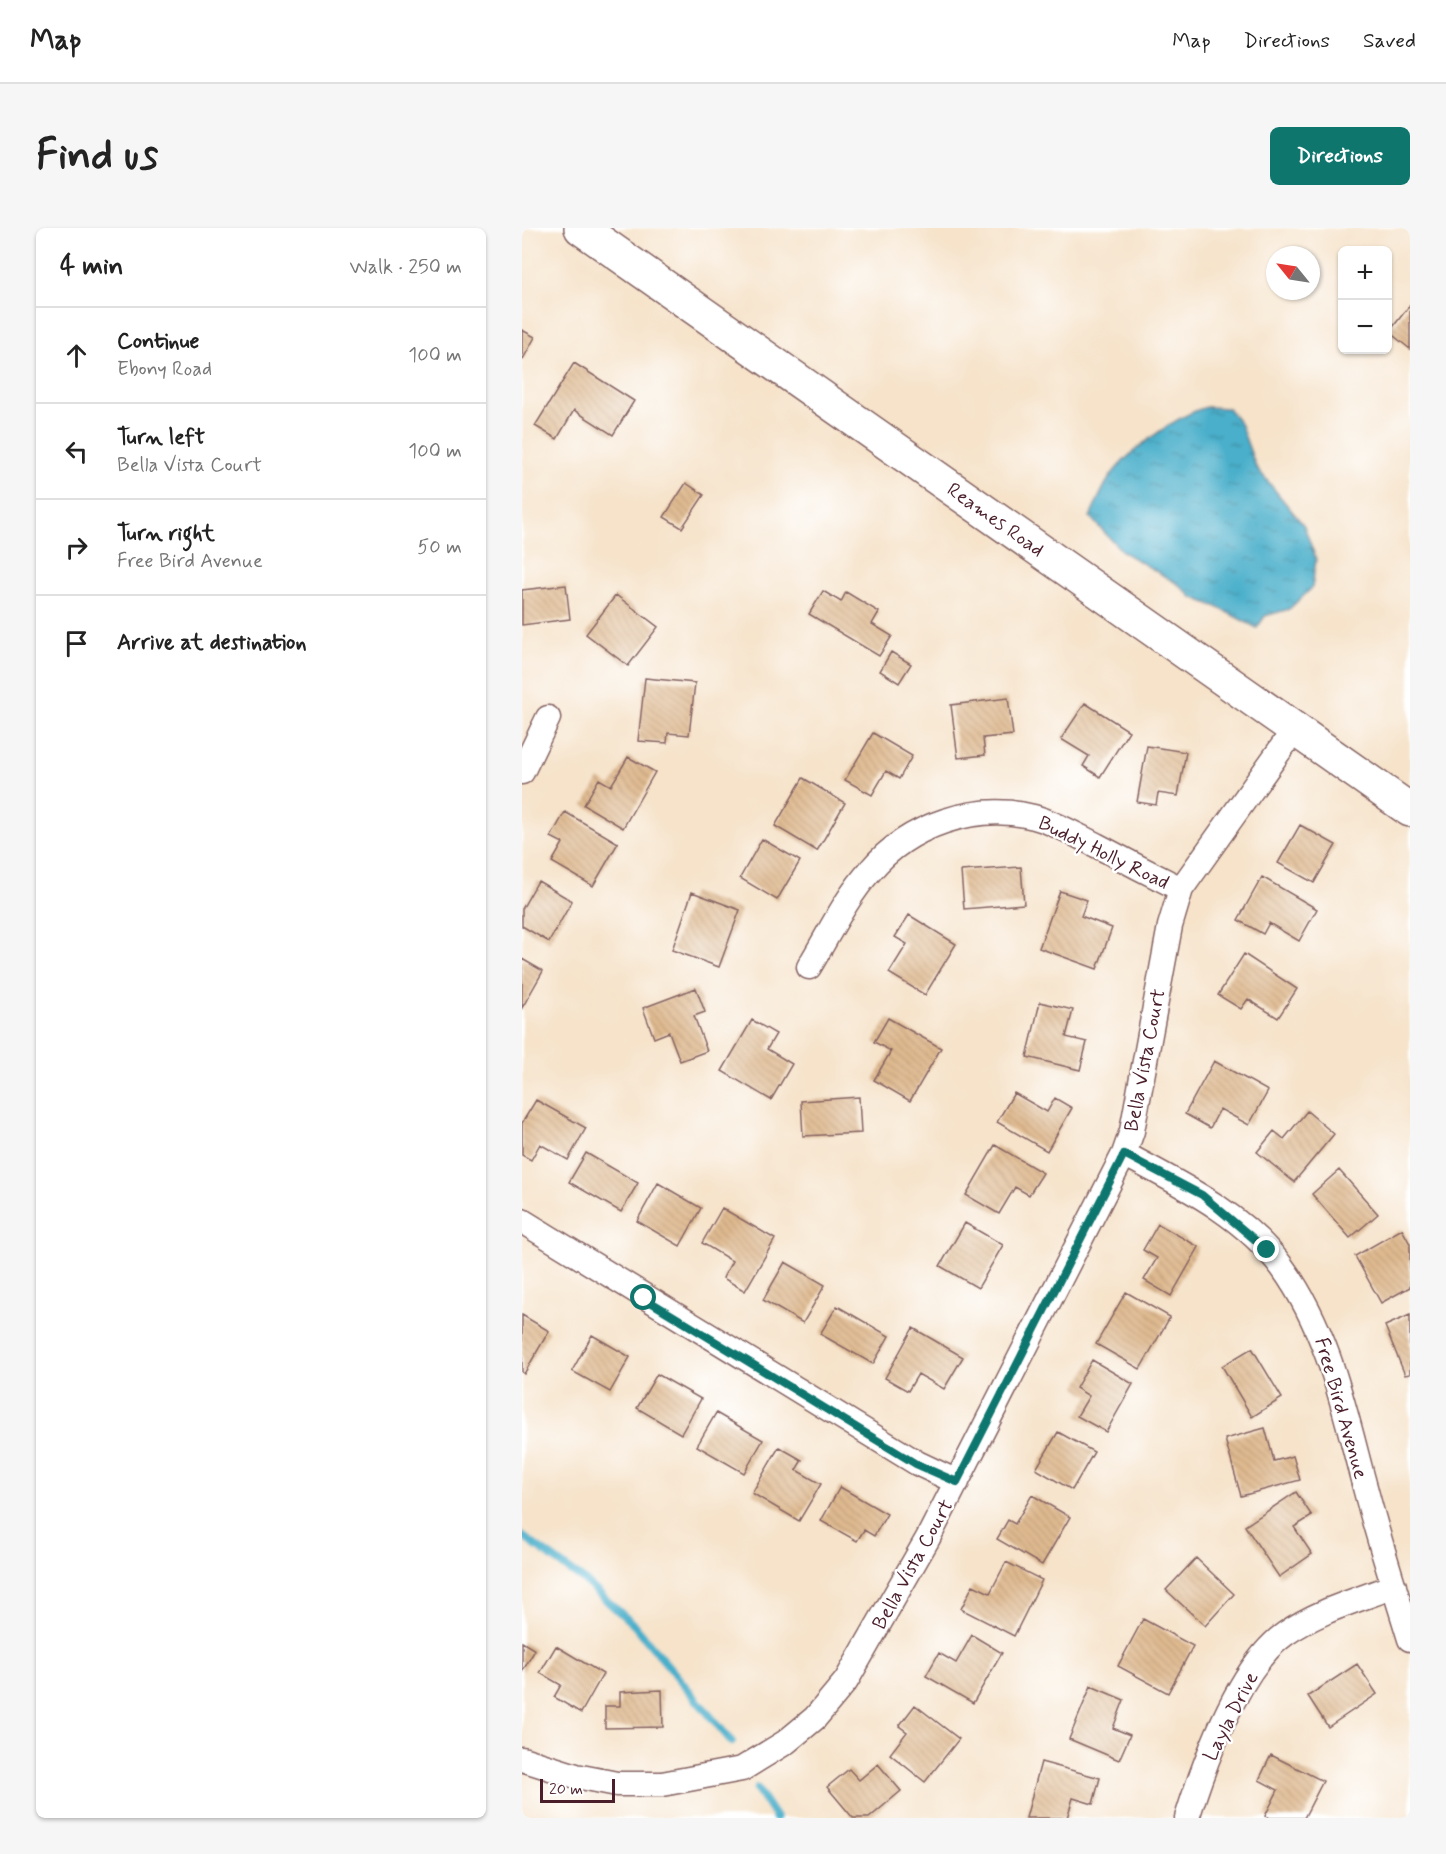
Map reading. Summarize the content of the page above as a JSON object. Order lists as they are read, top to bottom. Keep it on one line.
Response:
{"streets":{"main road":["Reames Road"],"street":["Buddy Holly Road","Bella Vista Court","Free Bird Avenue","Layla Drive"]},"crossings":[["Reames Road","Bella Vista Court"],["Buddy Holly Road","Bella Vista Court"],["Bella Vista Court","Free Bird Avenue"],["Free Bird Avenue","Layla Drive"]],"scale_bar":"20 m","north":"top left","page":{"header":"Map","nav":["Map","Directions","Saved"],"buttons":"Directions","title":"Find us","heading":["4 min","Walk · 250 m"],"map_buttons":["+","−"],"list":[["Continue","Ebony Road","100 m"],["Turn left","Bella Vista Court","100 m"],["Turn right","Free Bird Avenue","50 m"],"Arrive at destination"],"scale":"20 m"}}
